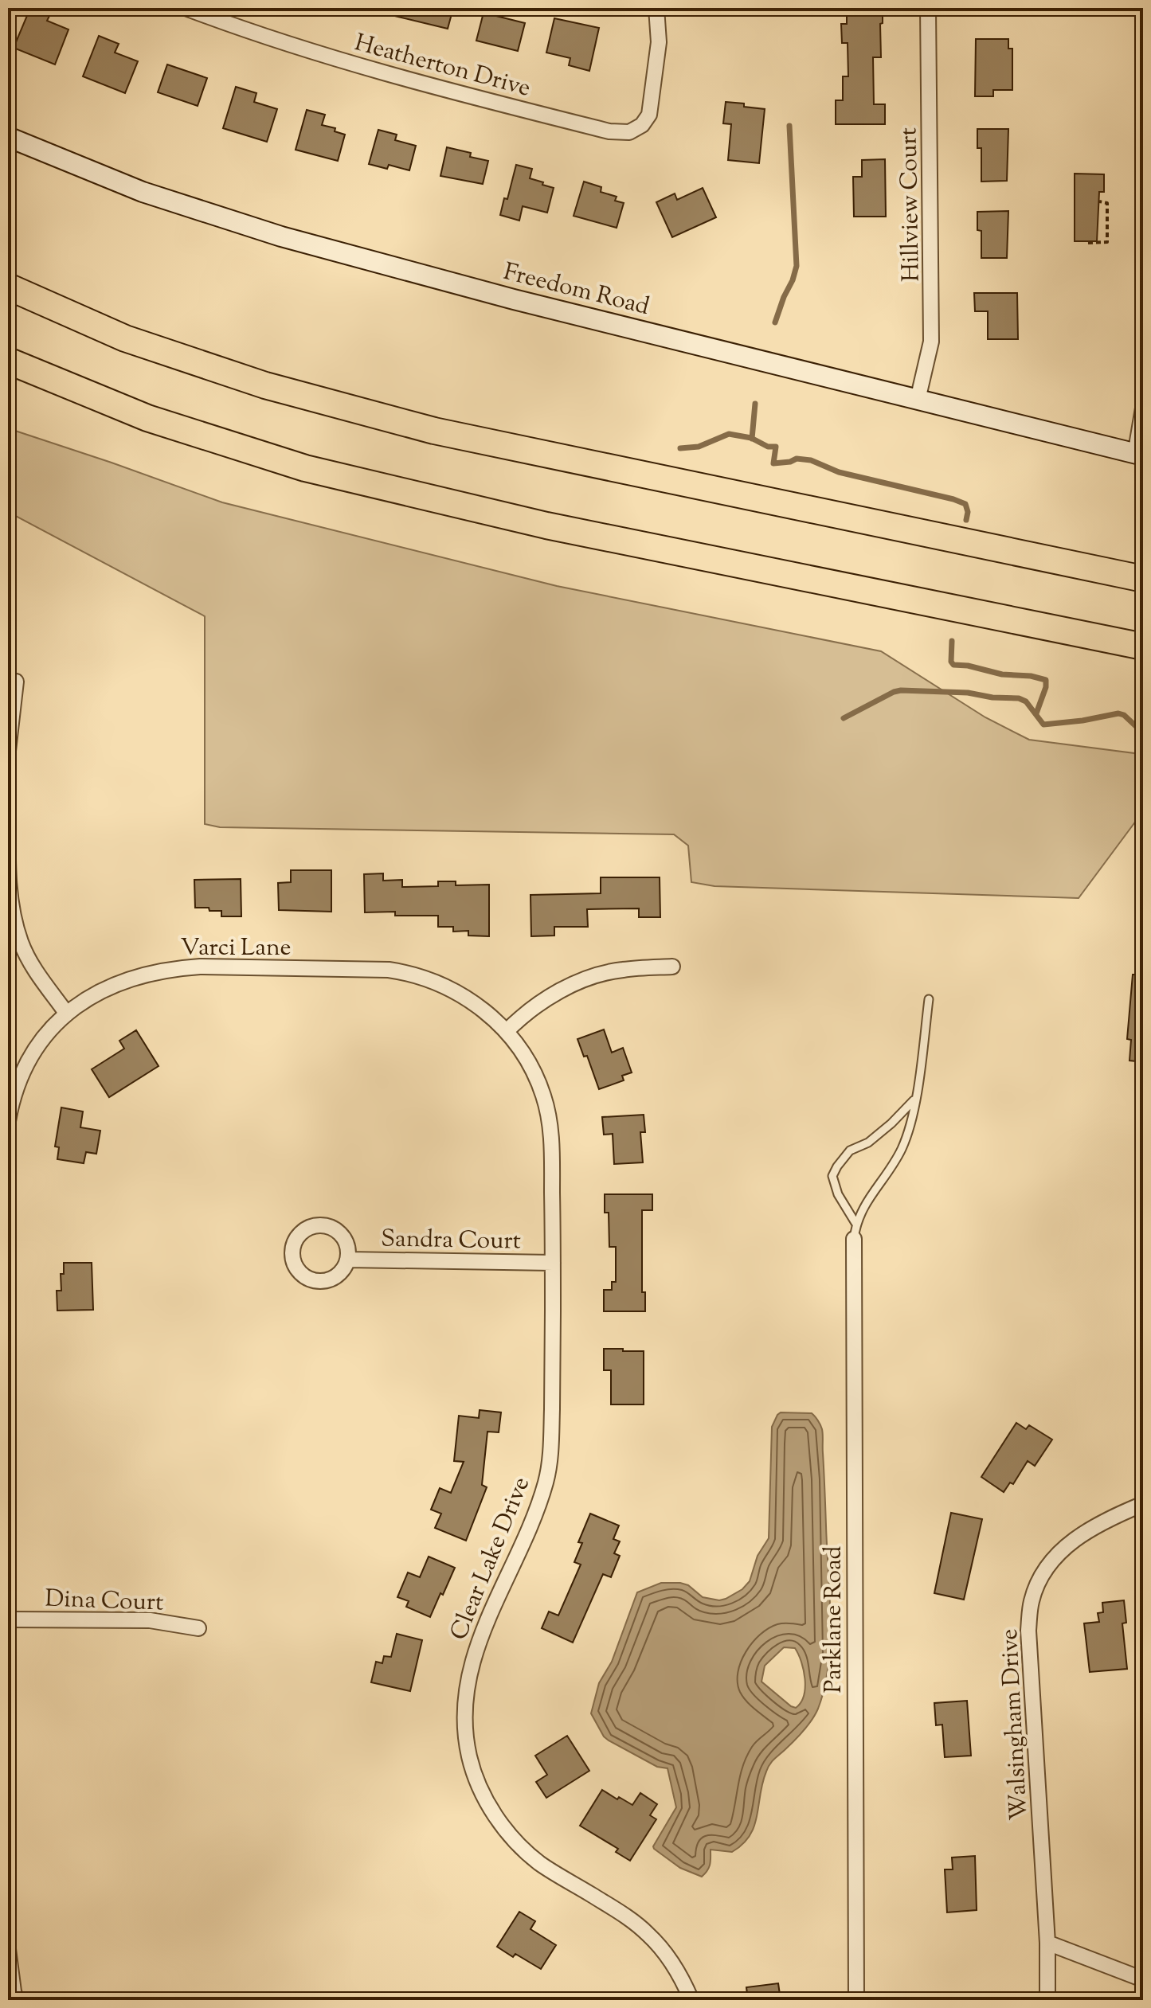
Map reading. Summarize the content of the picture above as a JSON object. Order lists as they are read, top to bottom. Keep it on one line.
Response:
{"streets":{"street":["Heatherton Drive","Hillview Court","Freedom Road","Varci Lane","Sandra Court","Clear Lake Drive","Dina Court","Parklane Road","Walsingham Drive"]},"crossings":[["Hillview Court","Freedom Road"],["Varci Lane","Clear Lake Drive"],["Sandra Court","Clear Lake Drive"]]}
